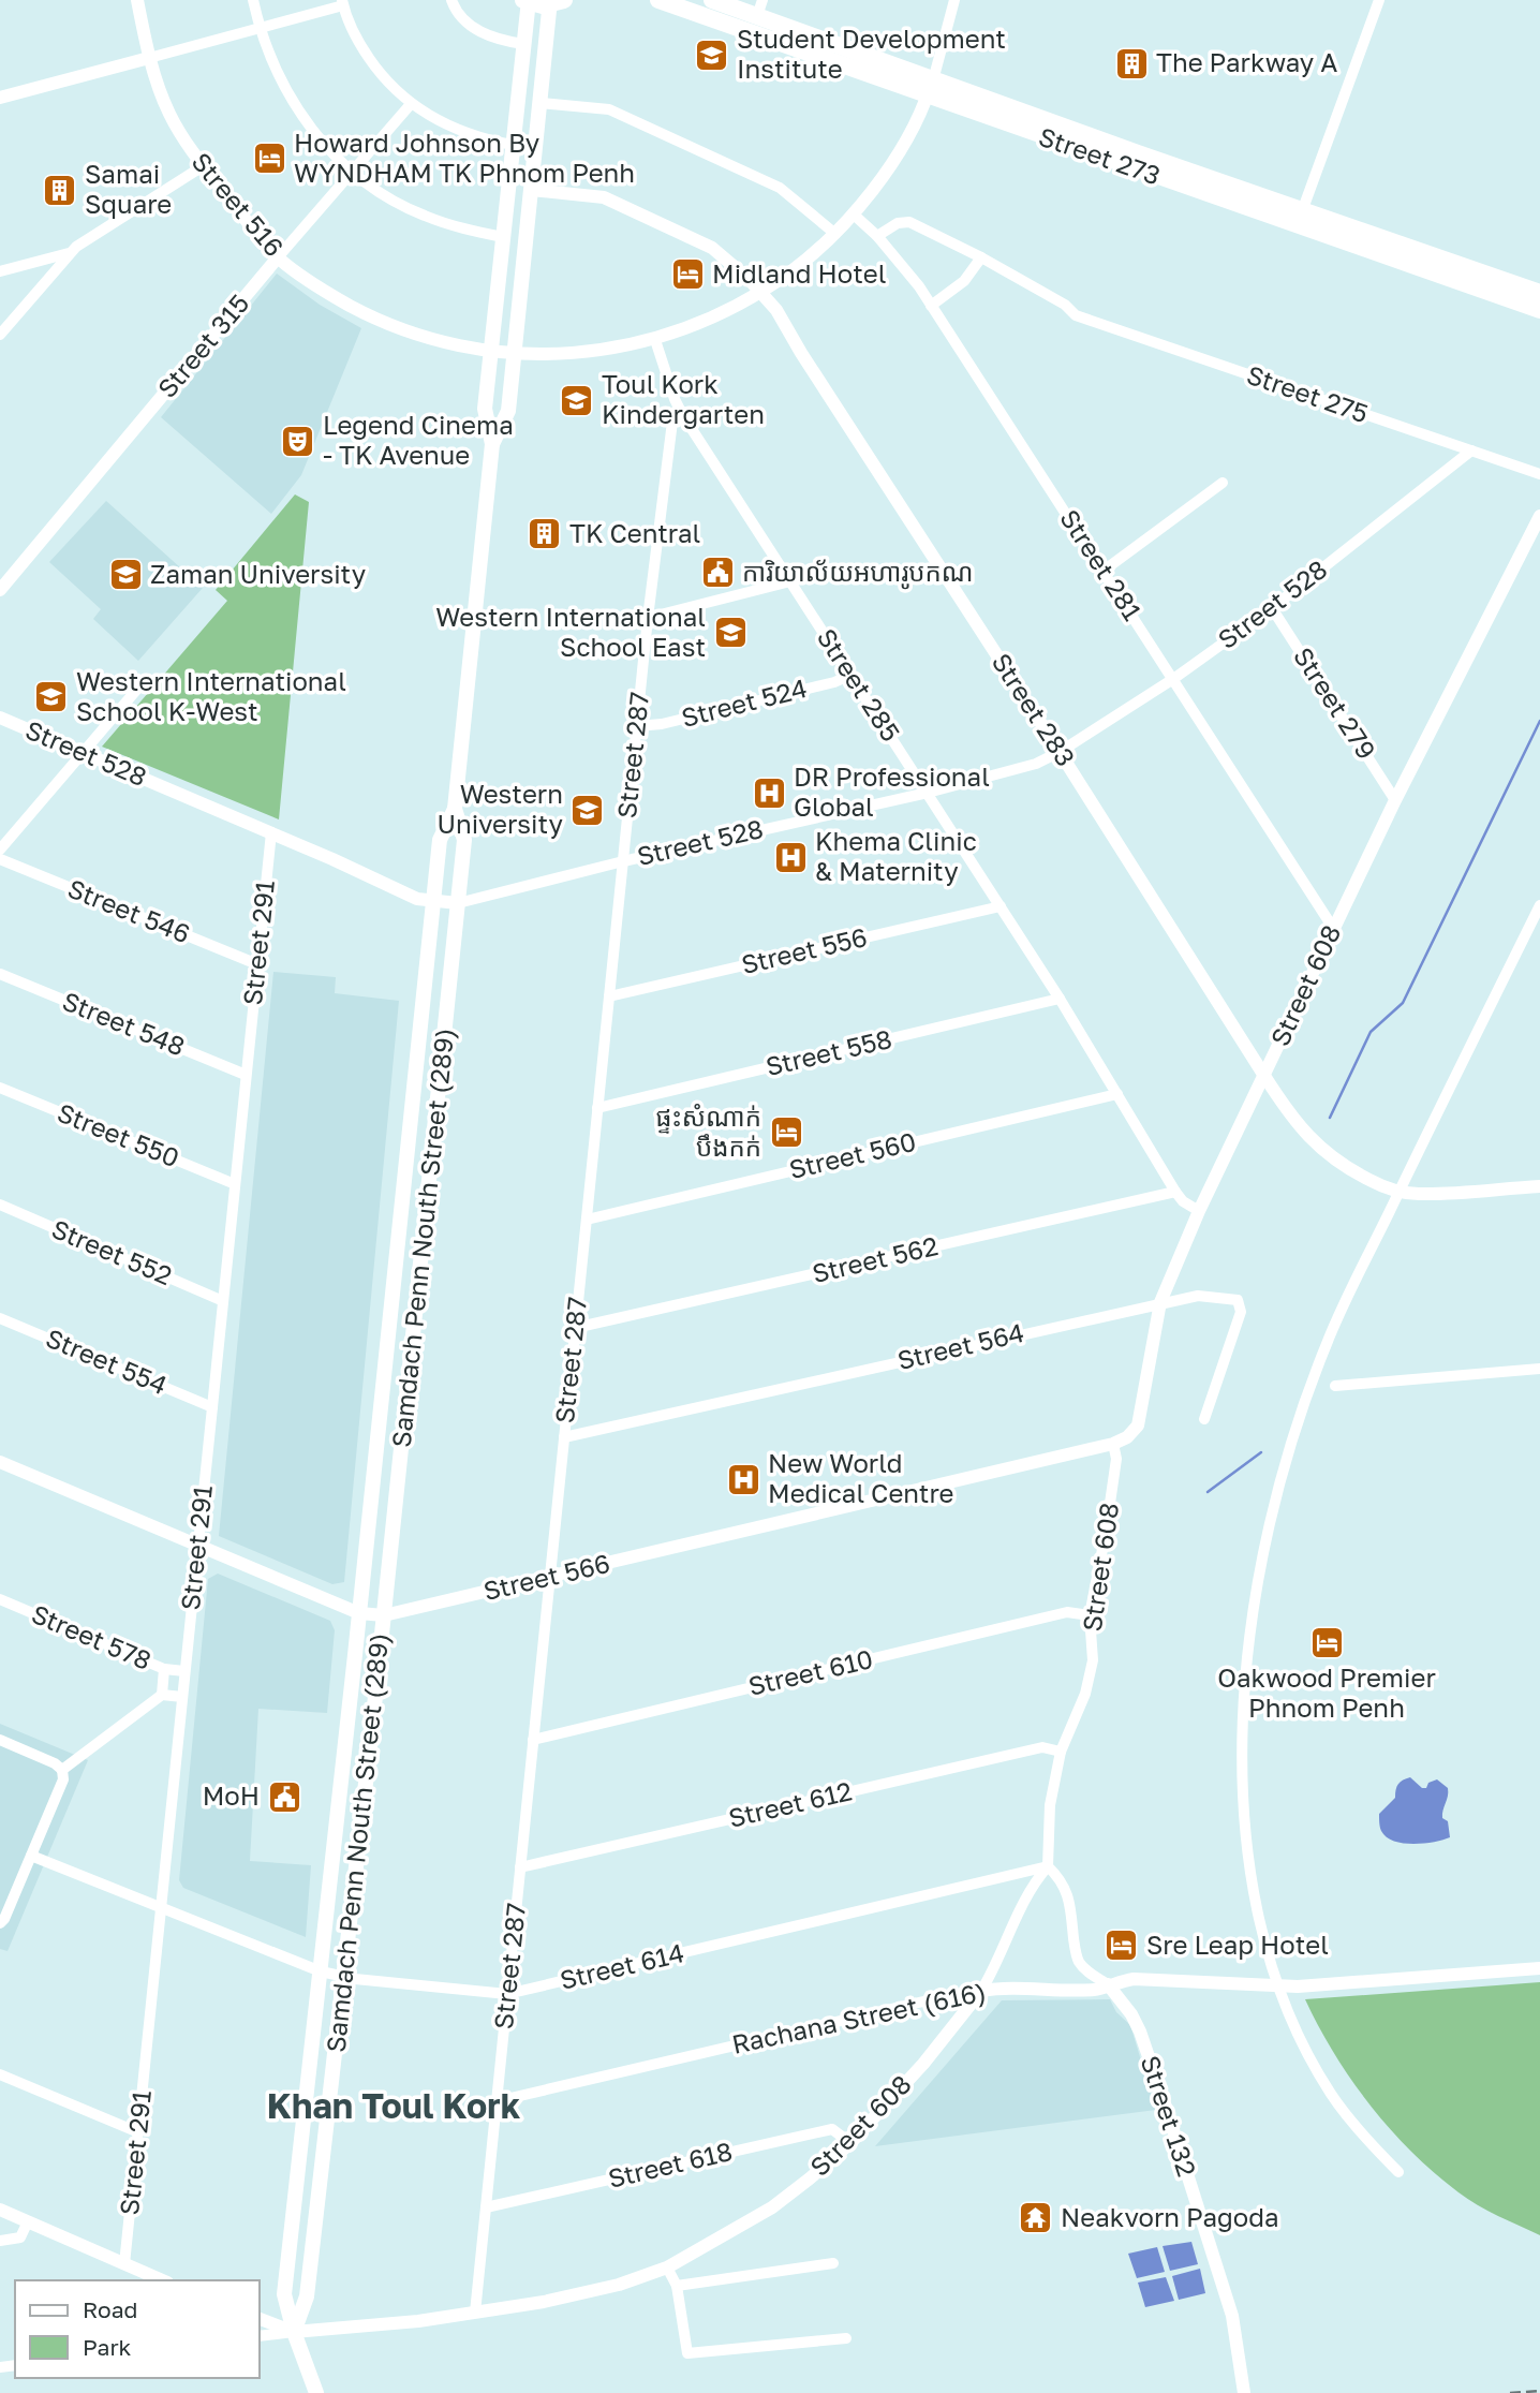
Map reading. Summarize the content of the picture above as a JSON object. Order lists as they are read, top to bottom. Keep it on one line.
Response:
{"streets":{"main road":["Street 273","Samdach Penn Nouth Street (289)"],"street":["Street 516","Street 315","Street 275","Street 281","Street 528","Street 285","Street 524","Street 279","Street 283","Street 287","Street 546","Street 291","Street 556","Street 608","Street 548","Street 558","Street 550","Street 560","Street 552","Street 562","Street 564","Street 554","Street 566","Street 578","Street 610","Street 612","Street 614","Rachana Street (616)","Street 132","Street 618"]},"crossings":[["Street 273","Street 516"],["Street 516","Street 315"],["Street 516","Street 281"],["Street 516","Street 285"],["Street 516","Street 283"],["Street 516","Samdach Penn Nouth Street (289)"],["Street 275","Street 281"],["Street 275","Street 528"],["Street 281","Street 528"],["Street 281","Street 608"],["Street 528","Street 285"],["Street 528","Street 279"],["Street 528","Street 283"],["Street 528","Street 287"],["Street 528","Street 291"],["Street 528","Samdach Penn Nouth Street (289)"],["Street 285","Street 524"],["Street 285","Street 287"],["Street 285","Street 556"],["Street 285","Street 608"],["Street 285","Street 558"],["Street 285","Street 560"],["Street 285","Street 562"],["Street 524","Street 287"],["Street 279","Street 608"],["Street 283","Street 608"],["Street 283","Samdach Penn Nouth Street (289)"],["Street 287","Street 556"],["Street 287","Street 608"],["Street 287","Street 558"],["Street 287","Street 560"],["Street 287","Street 562"],["Street 287","Street 564"],["Street 287","Street 566"],["Street 287","Street 610"],["Street 287","Street 612"],["Street 287","Street 614"],["Street 287","Rachana Street (616)"],["Street 287","Street 618"],["Street 546","Street 291"],["Street 291","Street 548"],["Street 291","Street 550"],["Street 291","Street 552"],["Street 291","Street 554"],["Street 291","Street 566"],["Street 291","Street 578"],["Street 291","Street 614"],["Street 608","Samdach Penn Nouth Street (289)"],["Street 608","Street 564"],["Street 608","Street 566"],["Street 608","Street 610"],["Street 608","Street 612"],["Street 608","Street 614"],["Street 608","Rachana Street (616)"],["Street 608","Street 132"],["Street 608","Street 618"],["Samdach Penn Nouth Street (289)","Street 566"],["Samdach Penn Nouth Street (289)","Street 614"],["Street 614","Street 132"],["Rachana Street (616)","Street 132"]],"districts":["Khan Toul Kork"],"places":{"school or university":["Student Development Institute","Toul Kork Kindergarten","Zaman University","Western International School East","Western International School K-West","Western University"],"building":["The Parkway A","Samai Square","TK Central"],"hotel":["Howard Johnson By WYNDHAM TK Phnom Penh","Midland Hotel","ផ្ទះសំណាក់ បឹងកក់","Oakwood Premier Phnom Penh","Sre Leap Hotel"],"theatre":["Legend Cinema - TK Avenue"],"public building":["ការិយាល័យអហារូបកណ","MoH"],"hospital":["DR Professional Global","Khema Clinic & Maternity","New World Medical Centre"],"temple":["Neakvorn Pagoda"]},"legend":["Road","Park"]}
